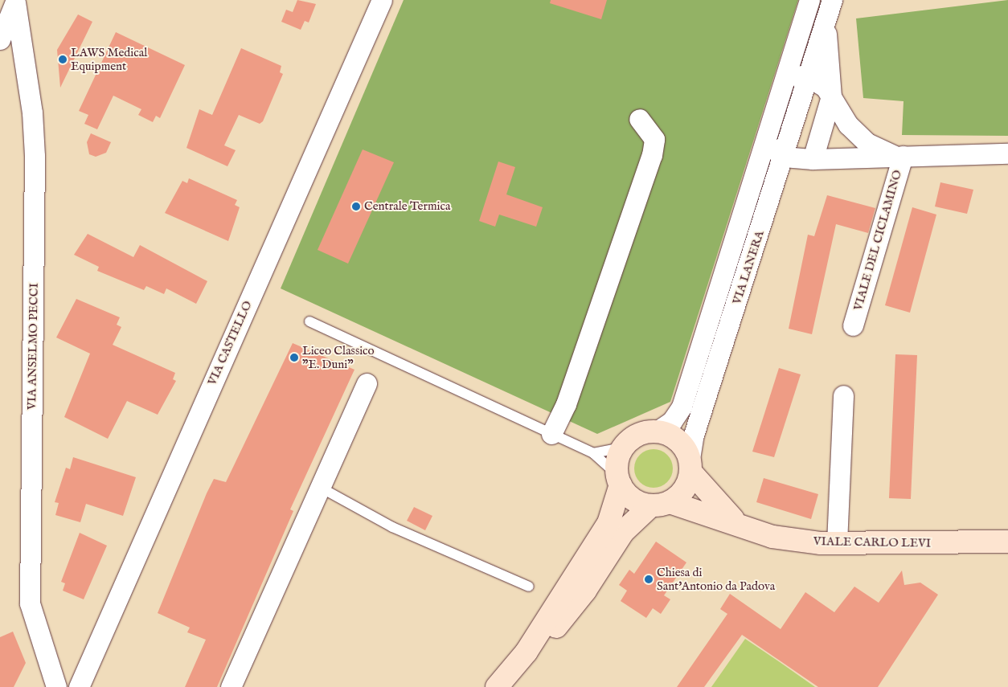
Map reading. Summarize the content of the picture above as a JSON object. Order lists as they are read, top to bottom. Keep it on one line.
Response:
{"streets":{"main road":["VIALE CARLO LEVI"],"street":["VIALE DEL CICLAMINO","VIA LANERA","VIA CASTELLO","VIA ANSELMO PECCI"]},"crossings":[["VIA LANERA","VIALE CARLO LEVI"]],"places":["LAWS Medical Equipment","Centrale Termica","Liceo Classico \"E. Duni\"","Chiesa di Sant'Antonio da Padova"]}
